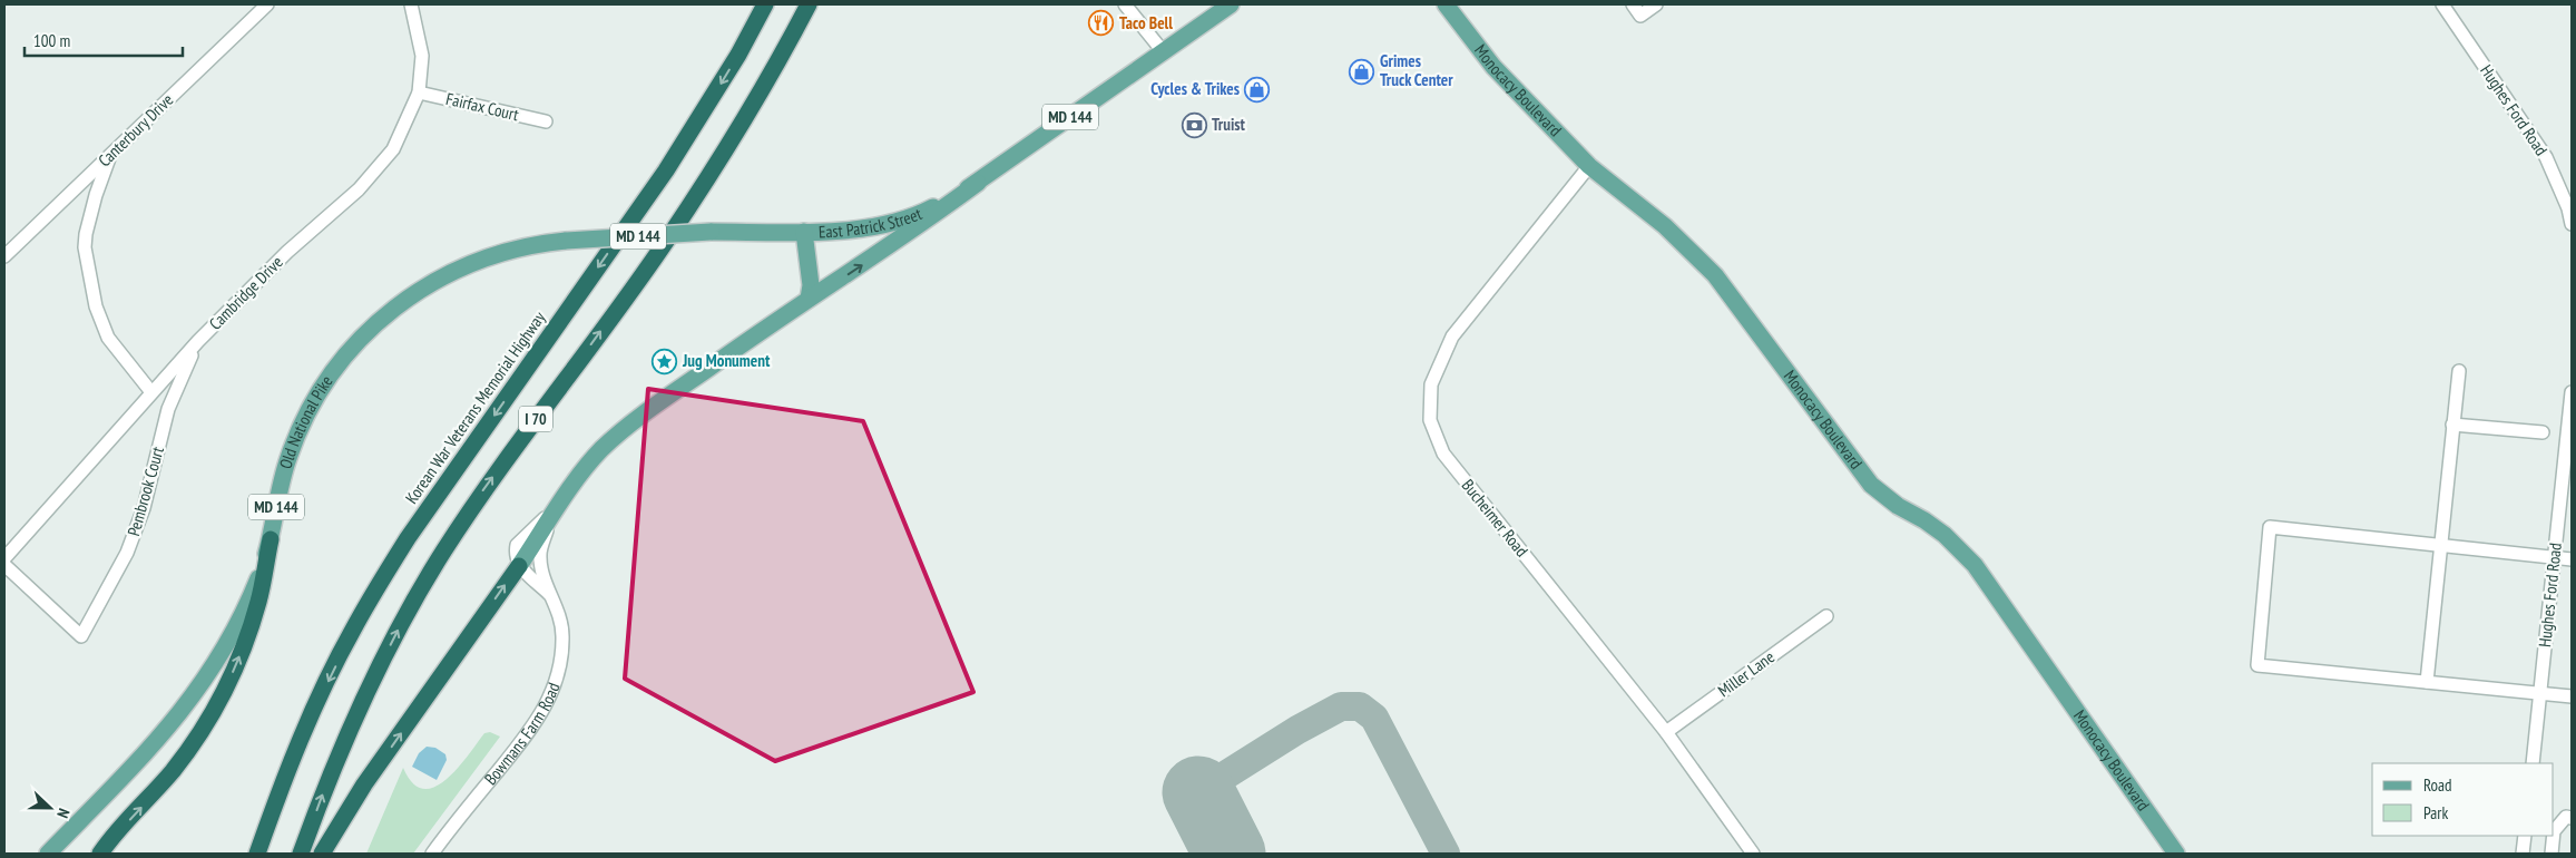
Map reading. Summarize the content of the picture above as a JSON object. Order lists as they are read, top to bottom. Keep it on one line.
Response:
{"streets":{"highway":["Korean War Veterans Memorial Highway","I 70"],"main road":["Monocacy Boulevard","MD 144","East Patrick Street","Old National Pike"],"street":["Fairfax Court","Hughes Ford Road","Canterbury Drive","Cambridge Drive","Pembrook Court","Bucheimer Road","Miller Lane","Bowmans Farm Road"]},"crossings":[["Monocacy Boulevard","Bucheimer Road"],["Fairfax Court","Cambridge Drive"],["East Patrick Street","Old National Pike"],["Cambridge Drive","Pembrook Court"],["Bucheimer Road","Miller Lane"]],"places":{"restaurant":["Taco Bell"],"shop":["Grimes Truck Center","Cycles & Trikes"],"bank":["Truist"],"place":["Jug Monument"]},"legend":["Road","Park"],"scale_bar":"100 m","north":"right"}
